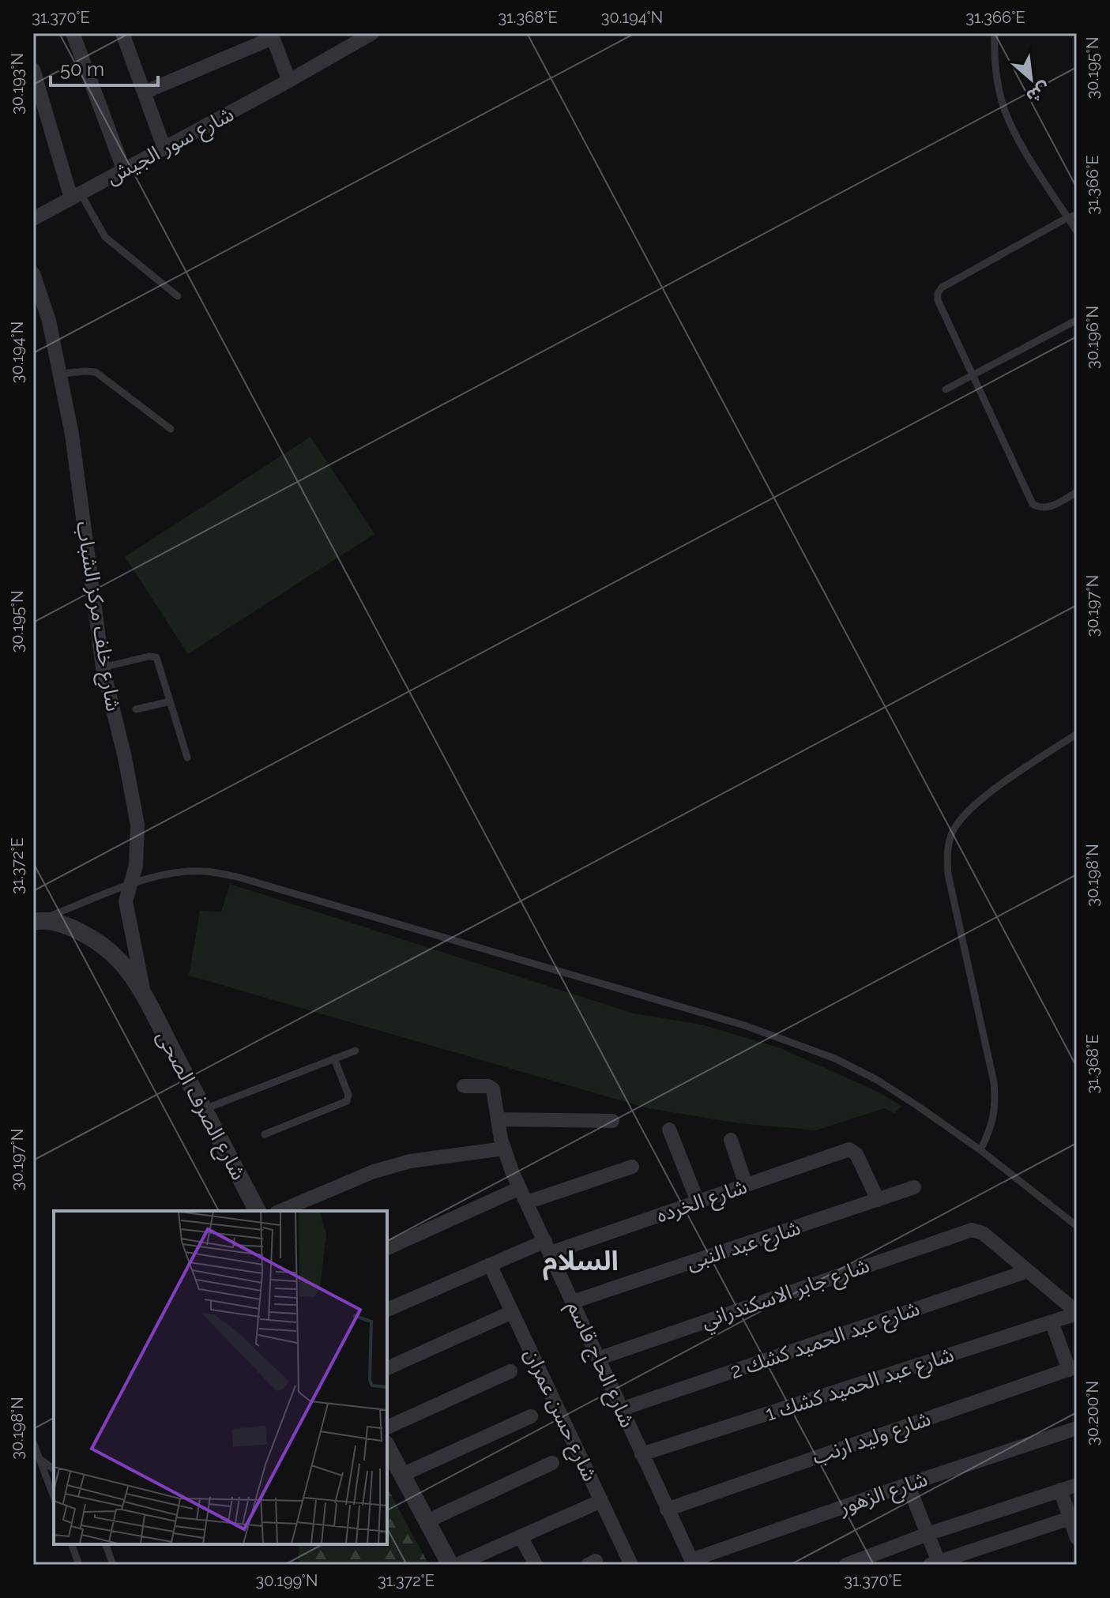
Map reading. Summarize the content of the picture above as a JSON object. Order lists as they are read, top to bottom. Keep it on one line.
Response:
{"streets":{"street":["شارع سور الجيش","شارع خلف مركز الشباب","شارع الصرف الصحى","شارع الخرده","شارع عبد النبى","شارع جابر الاسكندراني","شارع عبد الحميد كشك 2","شارع الحاج قاسم","شارع عبد الحميد كشك 1","شارع حسن عمران","شارع وليد ارنب","شارع الزهور"]},"crossings":[["شارع خلف مركز الشباب","شارع الصرف الصحى"],["شارع الخرده","شارع عبد النبى"],["شارع الخرده","شارع الحاج قاسم"],["شارع الخرده","شارع حسن عمران"],["شارع عبد النبى","شارع الحاج قاسم"],["شارع جابر الاسكندراني","شارع عبد الحميد كشك 2"],["شارع جابر الاسكندراني","شارع الحاج قاسم"],["شارع عبد الحميد كشك 2","شارع الحاج قاسم"],["شارع الحاج قاسم","شارع عبد الحميد كشك 1"],["شارع الحاج قاسم","شارع وليد ارنب"],["شارع الحاج قاسم","شارع الزهور"]],"districts":["السلام"],"scale_bar":"50 m","north":"bottom right","coordinates":["31.370°E","31.368°E","30.194°N","31.366°E","30.195°N","30.193°N","30.196°N","30.197°N","31.372°E","30.198°N","30.200°N","30.199°N"]}
